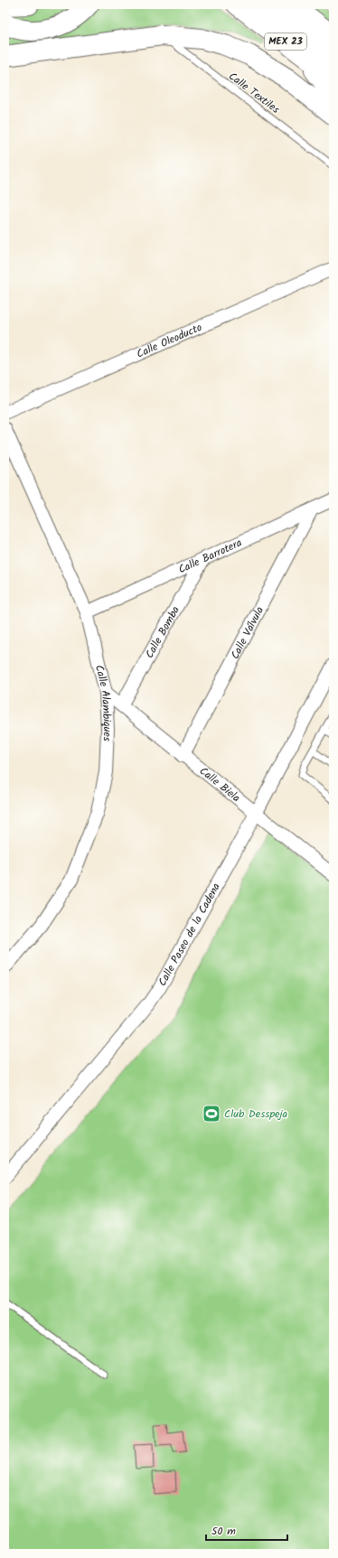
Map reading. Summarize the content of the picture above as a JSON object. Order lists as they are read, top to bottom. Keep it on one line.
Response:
{"streets":{"highway":["MEX 23"],"street":["Calle Oleoducto","Calle Barrotera","Calle Bomba","Calle Válvula","Calle Alambiques","Calle Biela","Calle Paseo de la Cadena"],"lane":["Calle Textiles"]},"crossings":[["Calle Barrotera","Calle Bomba"],["Calle Barrotera","Calle Válvula"],["Calle Barrotera","Calle Alambiques"],["Calle Bomba","Calle Biela"],["Calle Válvula","Calle Biela"],["Calle Alambiques","Calle Biela"],["Calle Biela","Calle Paseo de la Cadena"]],"places":{"sports":["Club Desspeja"]},"scale_bar":"50 m"}
